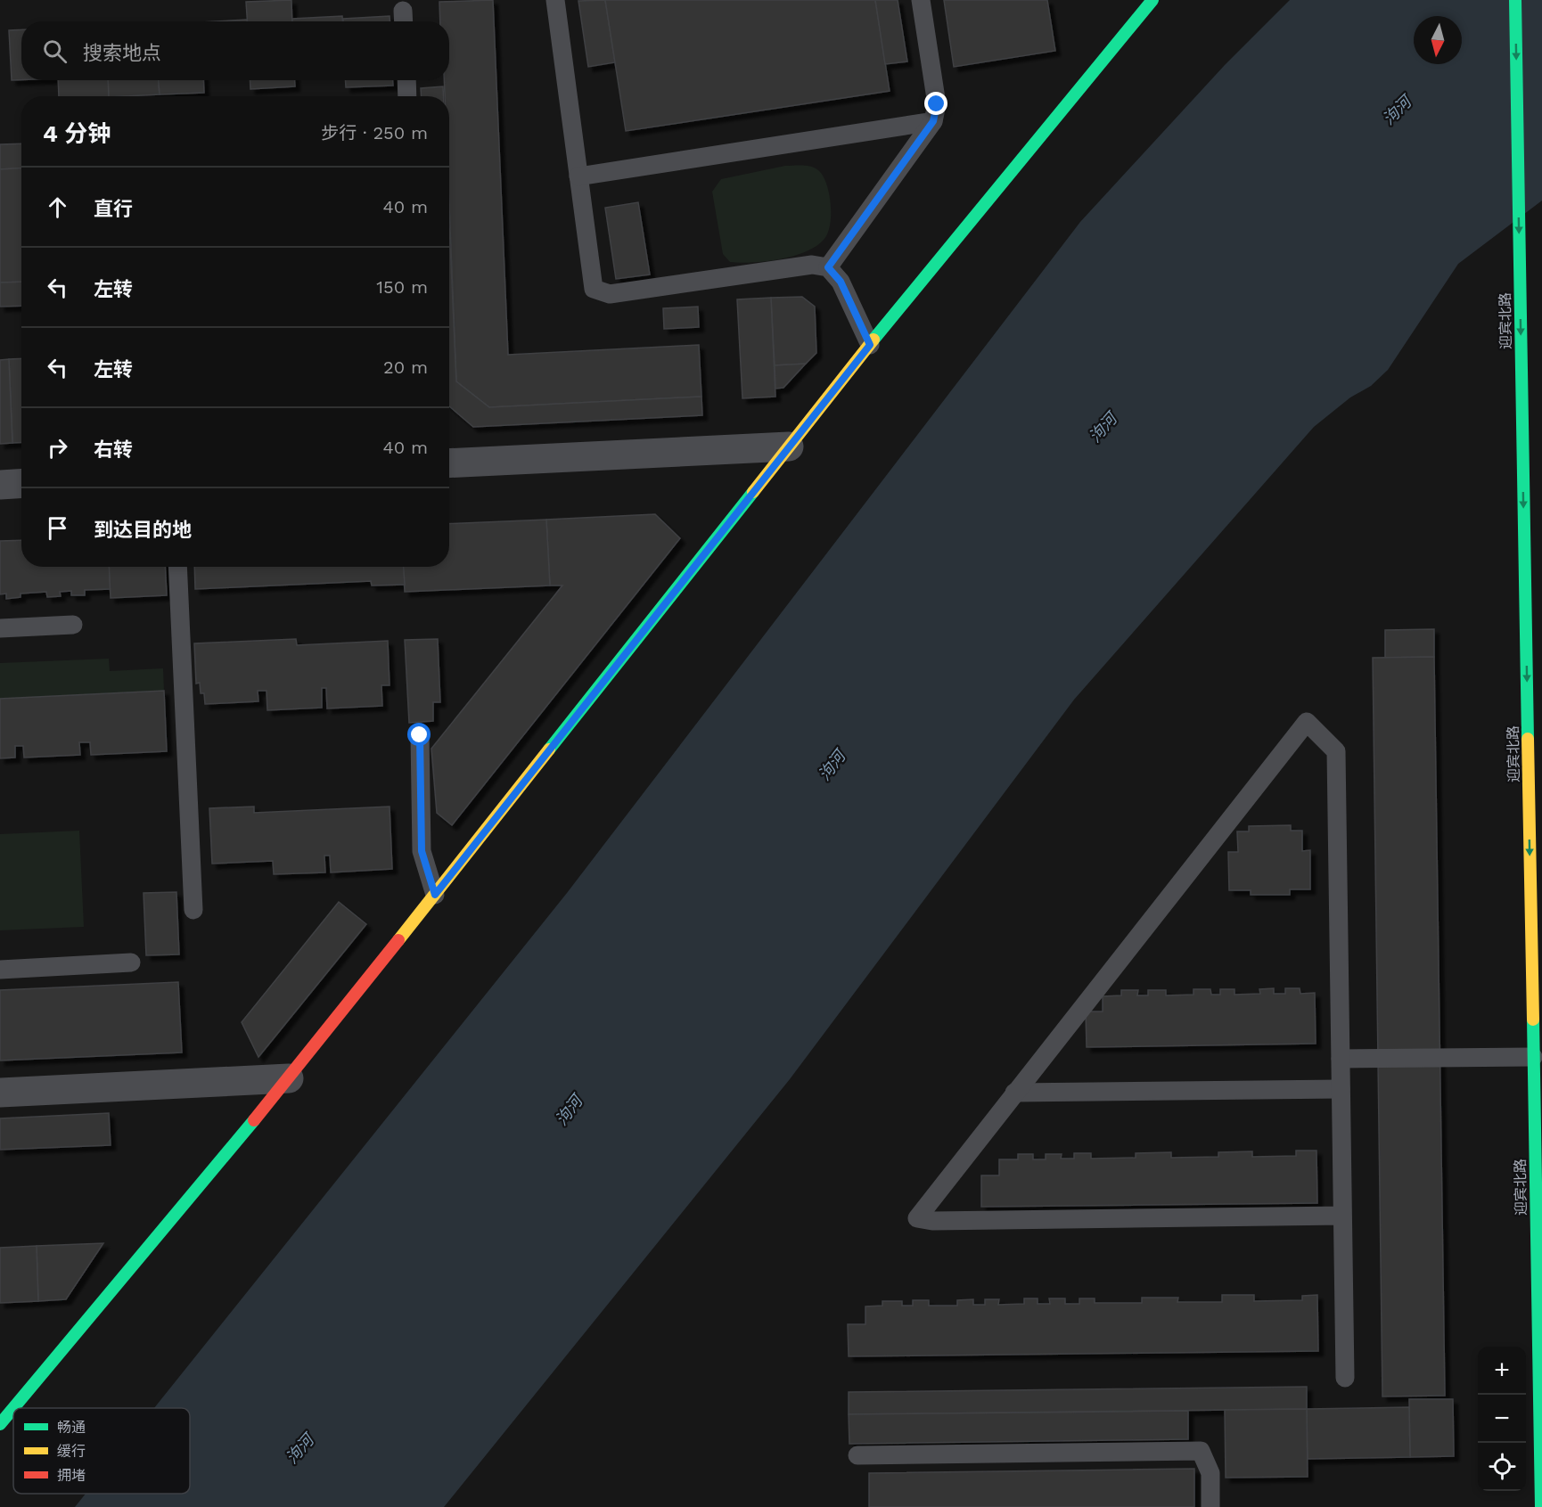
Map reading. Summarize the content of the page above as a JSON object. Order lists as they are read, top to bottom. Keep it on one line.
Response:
{"streets":{"street":["迎宾北路"]},"one_way":["迎宾北路"],"water":["泃河"],"legend":["畅通","缓行","拥堵"],"north":"bottom","page":{"search":"搜索地点","heading":["4 分钟","步行 · 250 m"],"list":[["直行","40 m"],["左转","150 m"],["左转","20 m"],["右转","40 m"],"到达目的地"],"map_buttons":["+","−"]}}
